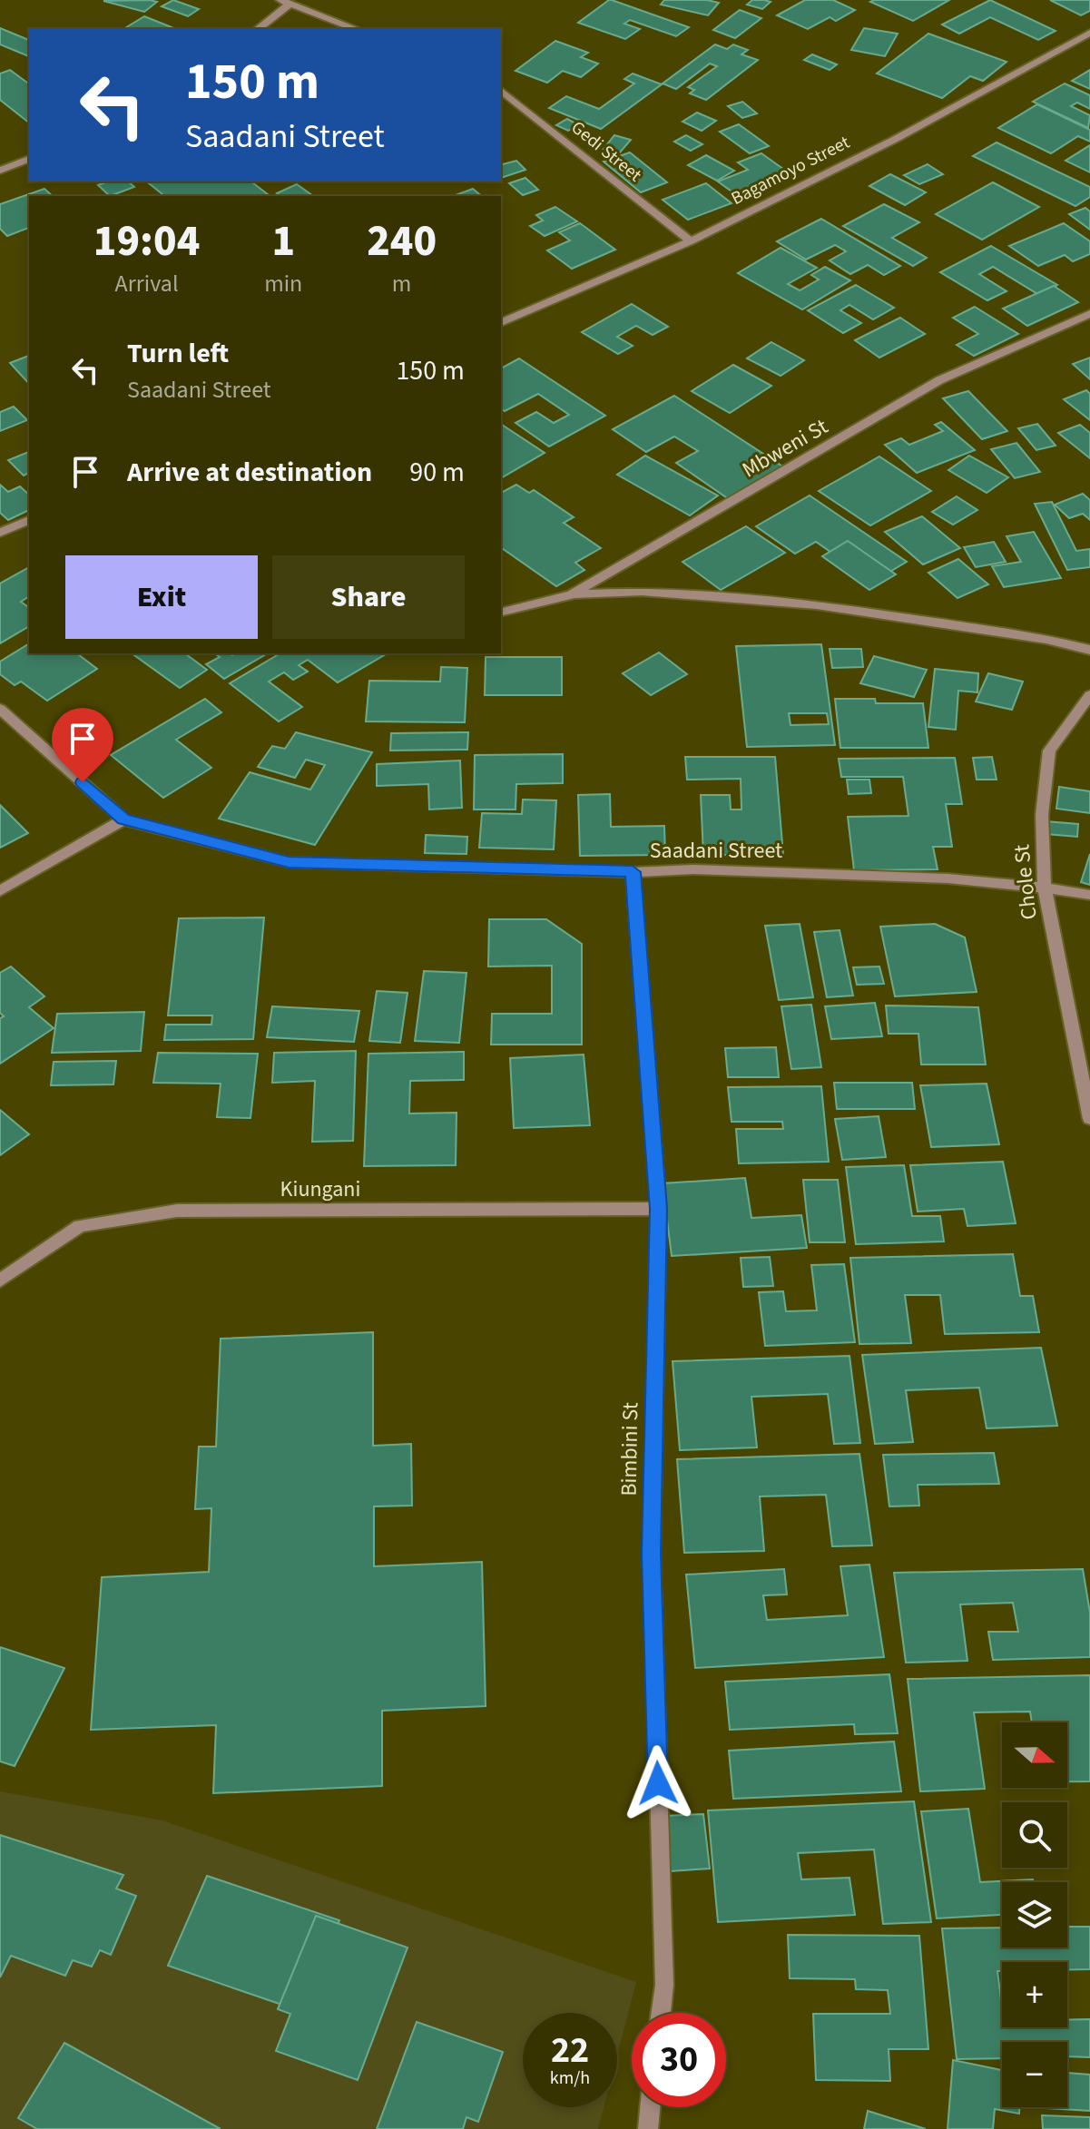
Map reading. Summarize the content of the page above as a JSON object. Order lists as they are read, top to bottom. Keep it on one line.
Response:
{"streets":{"street":["Gedi Street","Bagamoyo Street","Mbweni St","Saadani Street","Chole St","Kiungani","Bimbini St"]},"crossings":[["Gedi Street","Bagamoyo Street"],["Saadani Street","Chole St"],["Saadani Street","Bimbini St"],["Kiungani","Bimbini St"]],"north":"right","page":{"turn":["150 m","Saadani Street"],"eta":["19:04","Arrival","1","min","240","m"],"list":[{"name":"Turn left","note":"Saadani Street","value":"150 m"},{"name":"Arrive at destination","value":"90 m"}],"buttons":["Exit","Share"],"map_buttons":["+","−"],"speed":"22 km/h","limit":"30"}}
